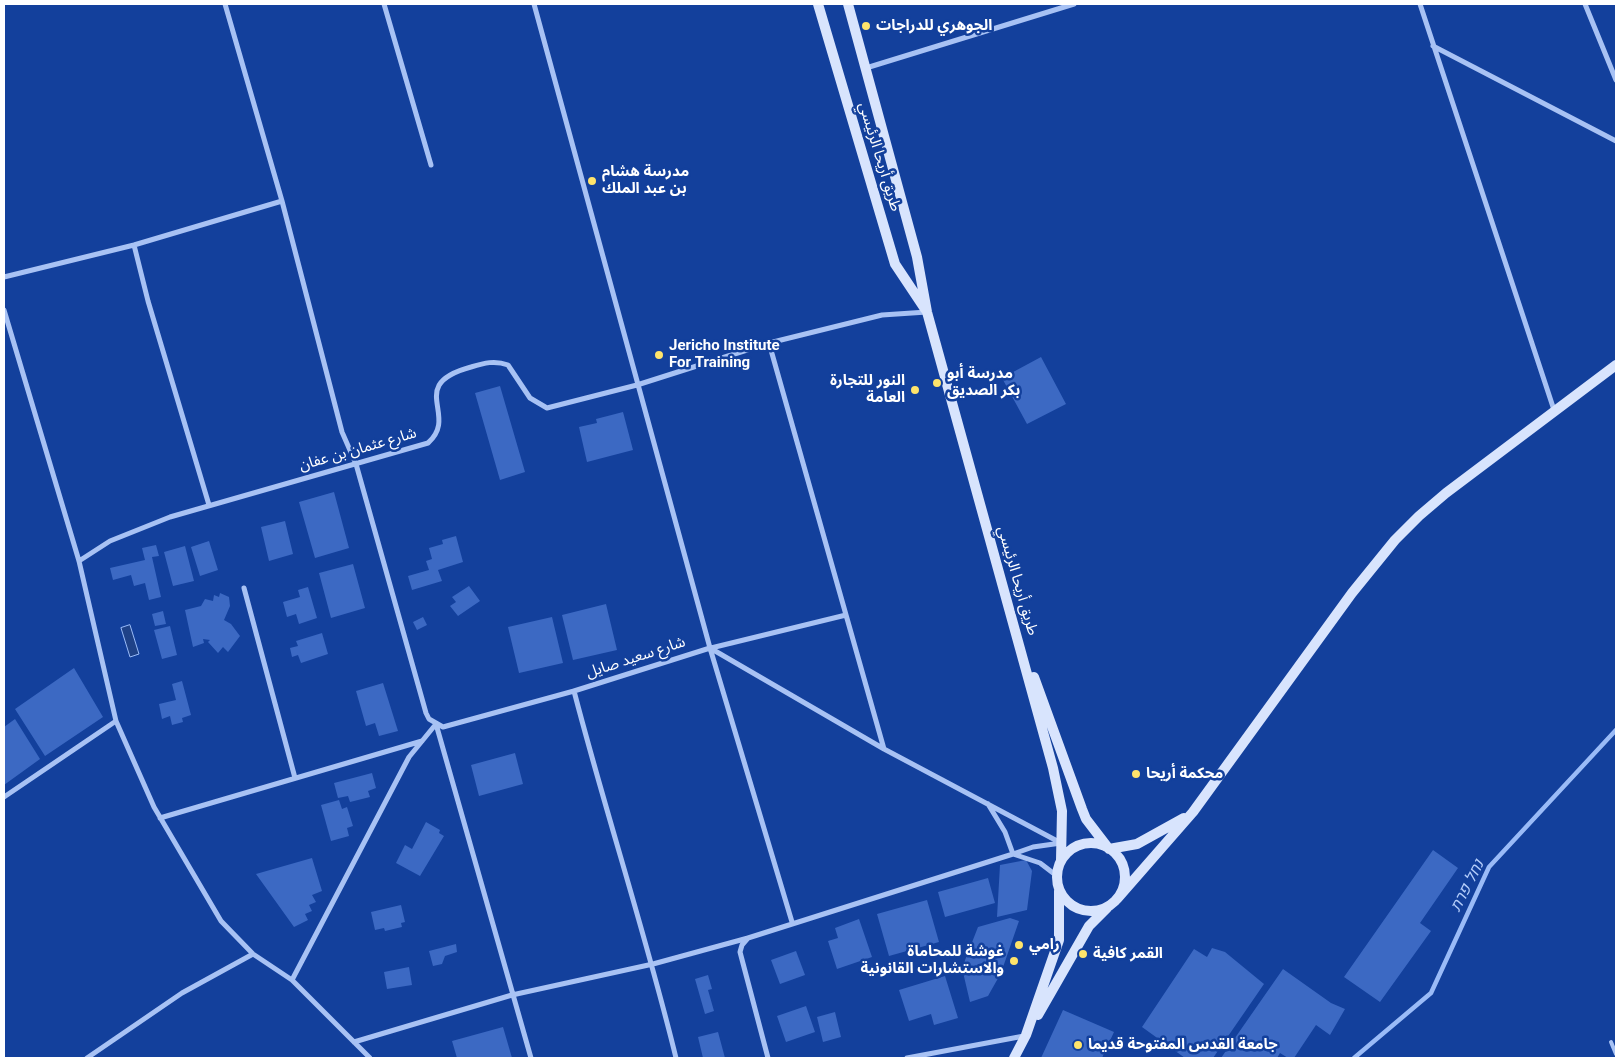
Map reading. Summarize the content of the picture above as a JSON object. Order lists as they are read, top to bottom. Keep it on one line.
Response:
{"streets":{"main road":["طريق أريحا الرئيسي"],"street":["شارع عثمان بن عفان","شارع سعيد صايل"]},"crossings":[["طريق أريحا الرئيسي","شارع عثمان بن عفان"]],"water":["נחל פרת"],"places":["الجوهري للدراجات","مدرسة هشام بن عبد الملك","Jericho Institute For Training","مدرسة أبو بكر الصديق","النور للتجارة العامة","محكمة أريحا","رامي","القمر كافية","غوشة للمحاماة والاستشارات القانونية","جامعة القدس المفتوحة قديما"]}
